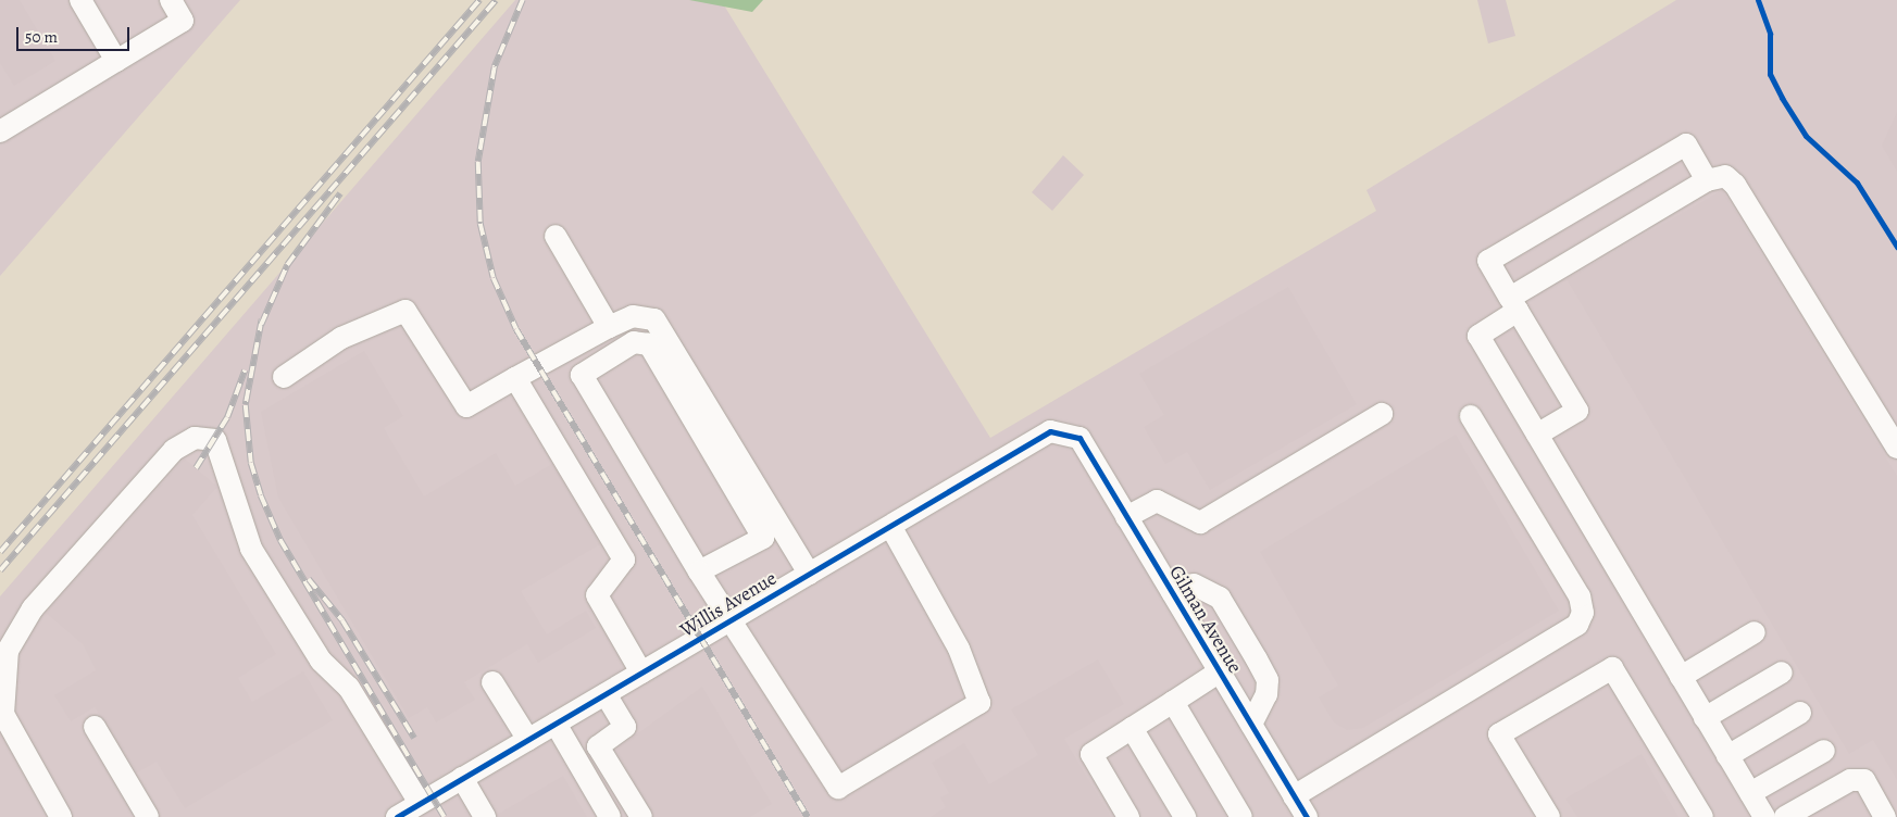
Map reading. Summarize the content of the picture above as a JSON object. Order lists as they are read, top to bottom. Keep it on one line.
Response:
{"streets":{"street":["Willis Avenue","Gilman Avenue"]},"crossings":[["Willis Avenue","Gilman Avenue"]],"scale_bar":"50 m"}
